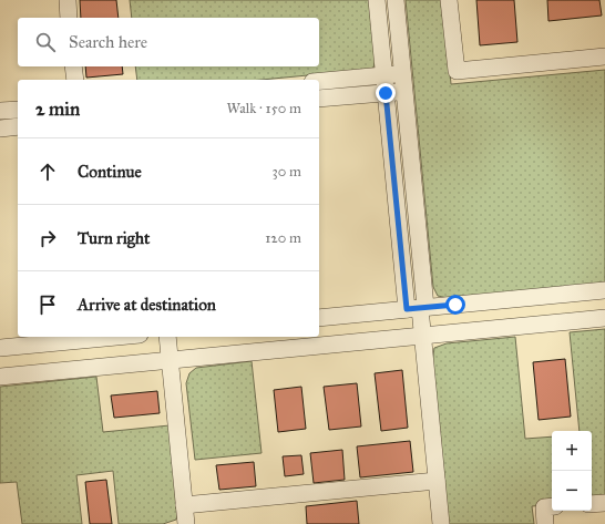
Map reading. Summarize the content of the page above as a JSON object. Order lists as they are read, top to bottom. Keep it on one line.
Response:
{"page":{"search":"Search here","heading":["2 min","Walk · 150 m"],"list":[["Continue","30 m"],["Turn right","120 m"],"Arrive at destination"],"map_buttons":["+","−"]}}
